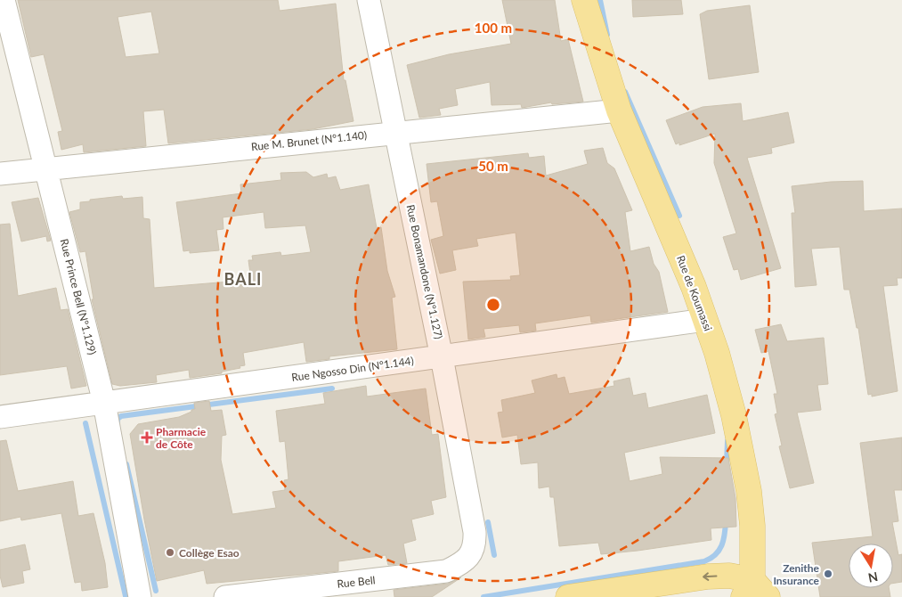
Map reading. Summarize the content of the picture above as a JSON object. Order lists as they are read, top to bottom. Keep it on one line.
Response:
{"streets":{"main road":["Rue de Koumassi"],"street":["Rue M. Brunet (N°1.140)","Rue Bonamandone (N°1.127)","Rue Prince Bell (N°1.129)","Rue Ngosso Din (N°1.144)","Rue Bell"]},"crossings":[["Rue M. Brunet (N°1.140)","Rue Bonamandone (N°1.127)"],["Rue M. Brunet (N°1.140)","Rue de Koumassi"],["Rue M. Brunet (N°1.140)","Rue Prince Bell (N°1.129)"],["Rue Bonamandone (N°1.127)","Rue Ngosso Din (N°1.144)"],["Rue Bonamandone (N°1.127)","Rue Bell"],["Rue de Koumassi","Rue Ngosso Din (N°1.144)"],["Rue Prince Bell (N°1.129)","Rue Ngosso Din (N°1.144)"]],"districts":["BALI"],"places":{"health":["Pharmacie de Côte"],"other":["Collège Esao","Zenithe Insurance"]},"north":"bottom","rings":["100 m","50 m"]}
